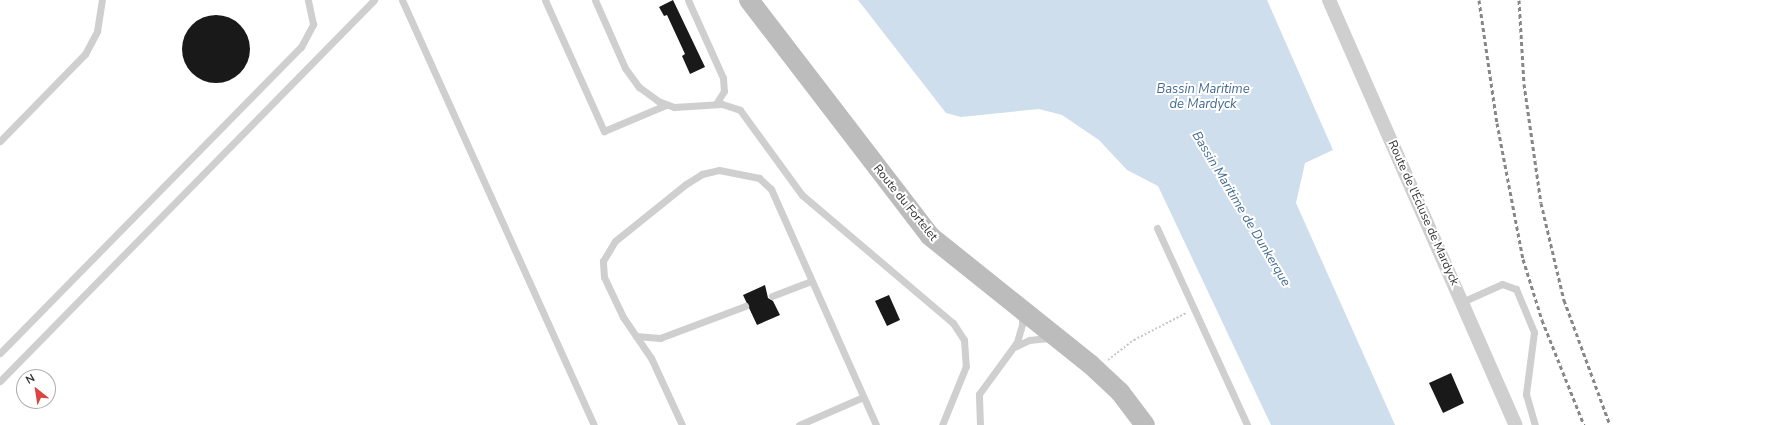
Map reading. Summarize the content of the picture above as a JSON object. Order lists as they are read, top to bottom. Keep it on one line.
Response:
{"streets":{"main road":["Route du Fortelet"],"street":["Route de l'Écluse de Mardyck"]},"water":["Bassin Maritime de Mardyck","Bassin Maritime de Dunkerque"],"north":"top left"}
